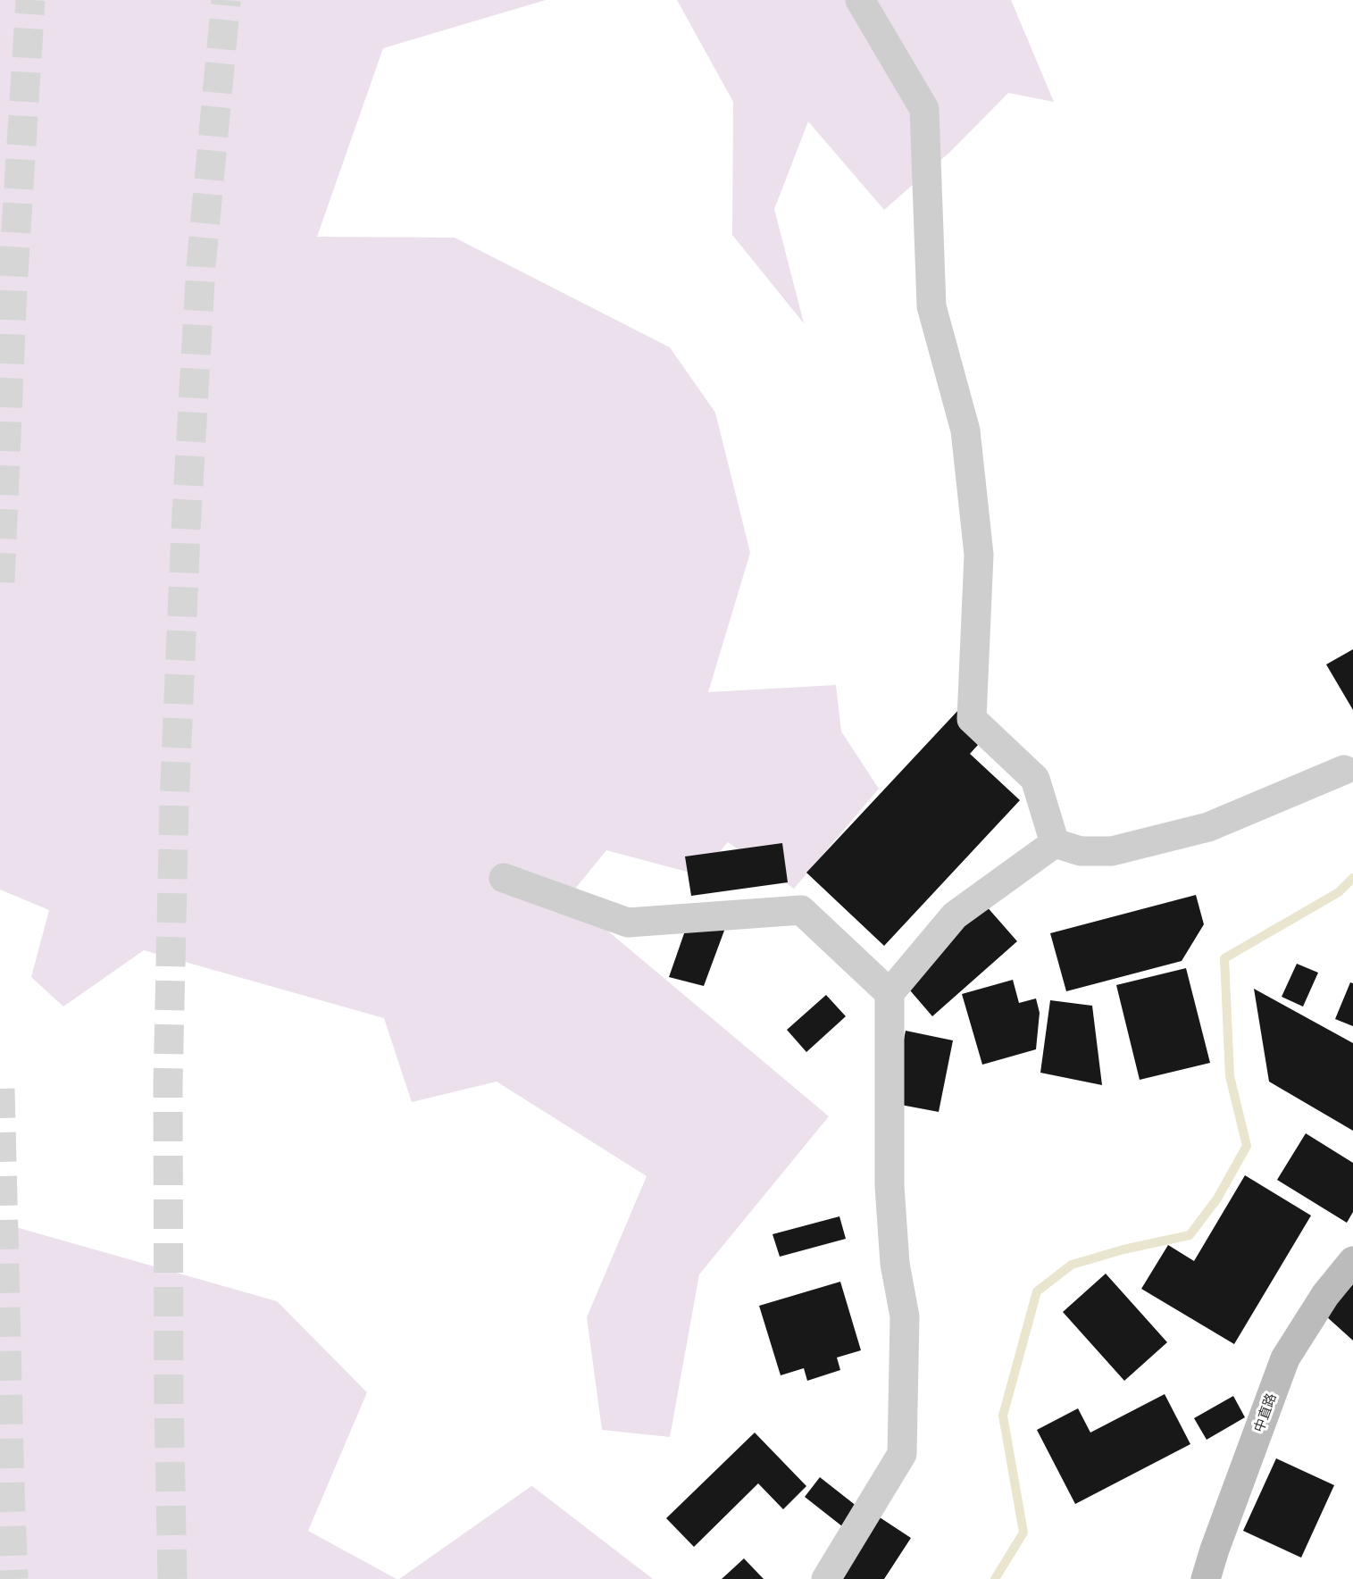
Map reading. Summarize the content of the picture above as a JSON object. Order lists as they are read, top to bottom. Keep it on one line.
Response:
{"streets":{"street":["中直路"]}}
